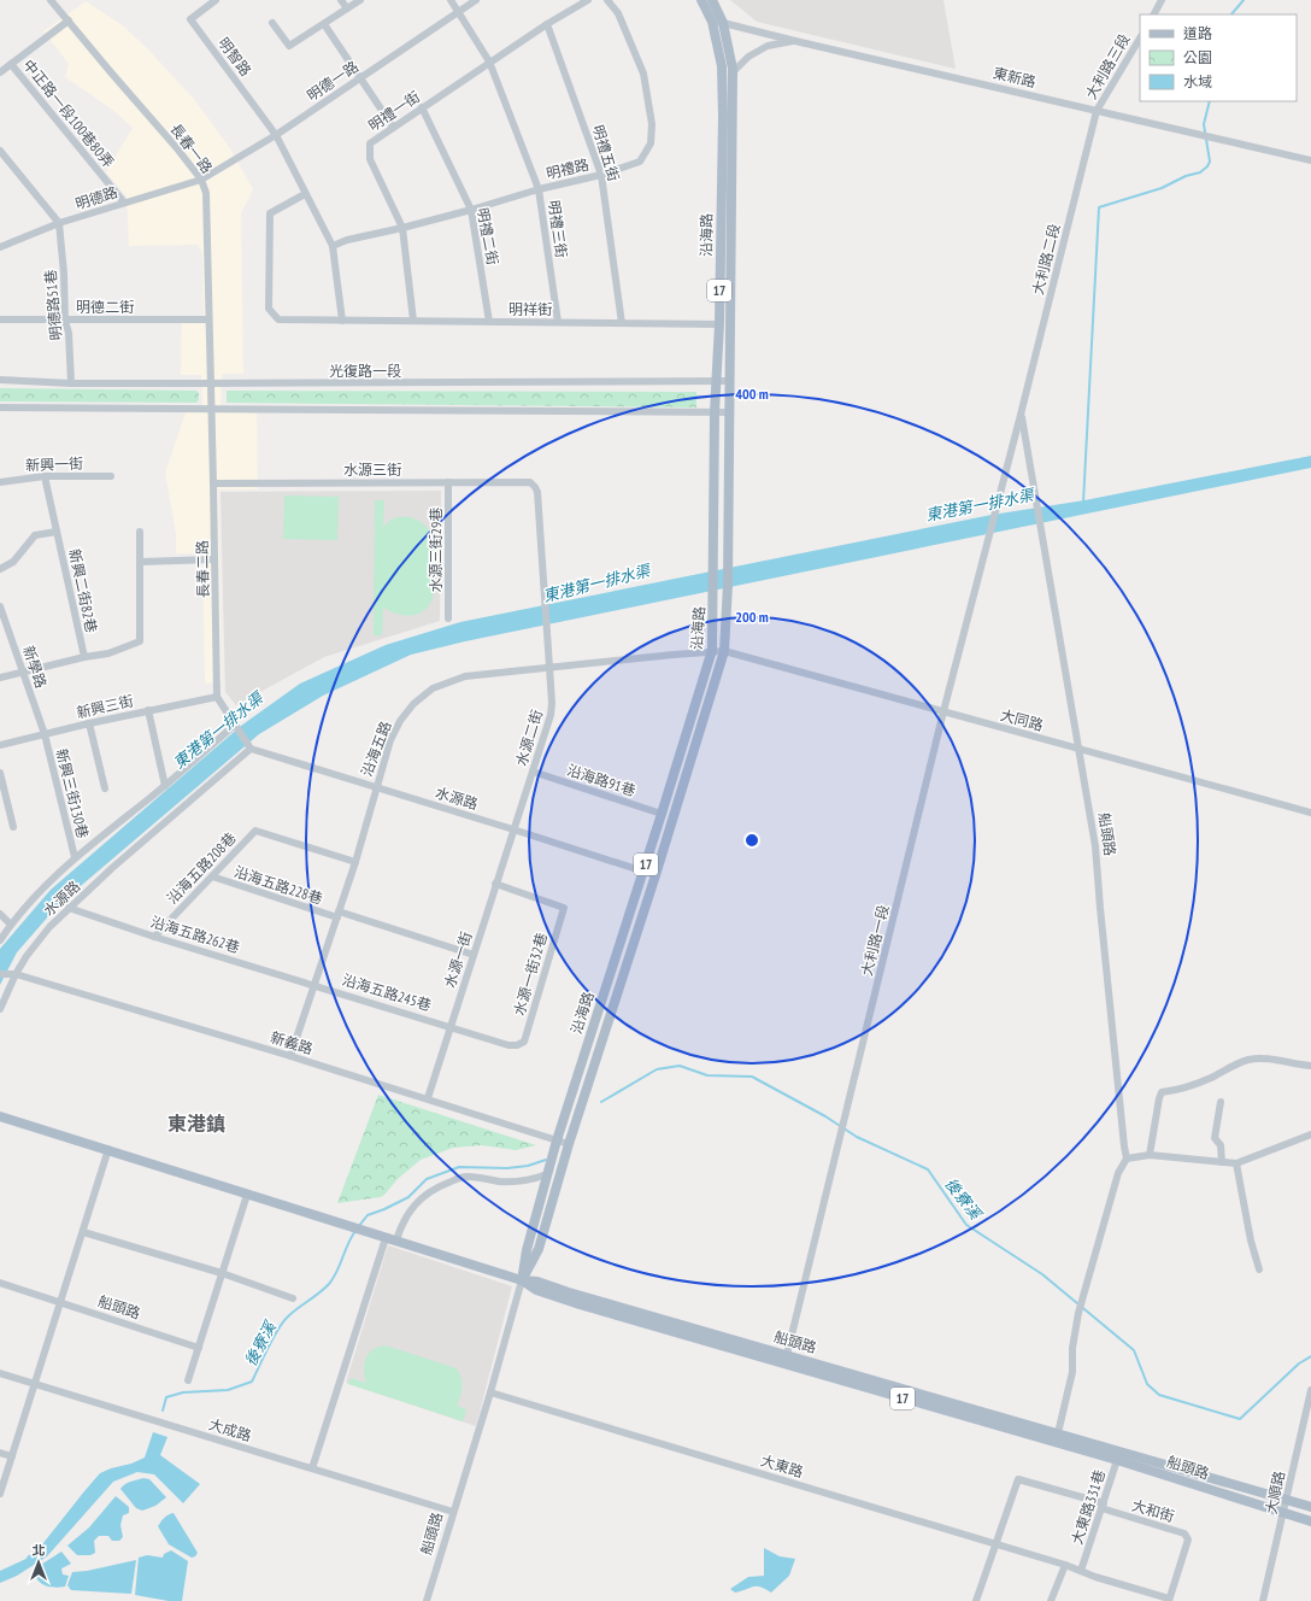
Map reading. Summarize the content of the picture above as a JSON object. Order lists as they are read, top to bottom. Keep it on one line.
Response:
{"streets":{"main road":["沿海路","17","船頭路"],"street":["明智路","大利路三段","東新路","明德一路","明禮一街","中正路一段100巷80弄","長春一路","明禮五街","明禮路","明德路","明禮三街","明禮二街","大利路二段","明德路51巷","明德二街","明祥街","光復路一段","新興一街","水源三街","水源三街29巷","長春二路","新興二街82巷","新學路","新興三街","大同路","水源二街","沿海五路","沿海路91巷","新興三街130巷","水源路","沿海五路208巷","沿海五路228巷","沿海五路262巷","大利路一段","水源一街","水源一街32巷","沿海五路245巷","新義路","大成路","大東路","大順路","大東路331巷","大和街"]},"crossings":[["明智路","明德一路"],["大利路三段","東新路"],["大利路三段","大利路二段"],["東新路","沿海路"],["東新路","大利路二段"],["明德一路","長春一路"],["明德一路","明德路"],["明德一路","明禮三街"],["明禮一街","明禮五街"],["明禮一街","明禮路"],["明禮一街","明禮三街"],["明禮一街","明禮二街"],["明禮一街","明祥街"],["中正路一段100巷80弄","明德路"],["長春一路","明德路"],["長春一路","明德二街"],["長春一路","光復路一段"],["長春一路","長春二路"],["明禮五街","明禮路"],["明禮五街","明祥街"],["明禮路","明禮三街"],["明禮路","明禮二街"],["明德路","明德路51巷"],["明禮三街","明祥街"],["沿海路","17"],["沿海路","明祥街"],["沿海路","光復路一段"],["沿海路","大同路"],["沿海路","沿海五路"],["沿海路","沿海路91巷"],["沿海路","水源路"],["沿海路","船頭路"],["沿海路","新義路"],["明禮二街","明祥街"],["大利路二段","船頭路"],["大利路二段","大利路一段"],["17","船頭路"],["17","新義路"],["明德路51巷","明德二街"],["明德路51巷","光復路一段"],["新興一街","新興二街82巷"],["水源三街","水源三街29巷"],["水源三街","長春二路"],["水源三街","水源二街"],["長春二路","新興三街"],["新學路","新興三街"],["新學路","新興三街130巷"],["新興三街","新興三街130巷"],["大同路","沿海五路"],["大同路","船頭路"],["大同路","大利路一段"],["水源二街","沿海五路"],["水源二街","沿海路91巷"],["水源二街","水源路"],["水源二街","水源一街"],["沿海五路","水源路"],["沿海五路","沿海五路208巷"],["沿海五路","沿海五路228巷"],["沿海五路","沿海五路262巷"],["沿海五路","沿海五路245巷"],["沿海五路","新義路"],["新興三街130巷","水源路"],["水源路","沿海五路262巷"],["水源路","水源一街"],["水源路","新義路"],["船頭路","大利路一段"],["船頭路","大成路"],["船頭路","大東路"],["船頭路","大順路"],["船頭路","大東路331巷"],["沿海五路208巷","沿海五路228巷"],["沿海五路208巷","沿海五路262巷"],["沿海五路228巷","水源一街"],["沿海五路262巷","沿海五路245巷"],["水源一街","水源一街32巷"],["水源一街","沿海五路245巷"],["水源一街","新義路"],["水源一街32巷","沿海五路245巷"],["大東路","大東路331巷"],["大東路","大和街"],["大東路331巷","大和街"]],"districts":["東港鎮"],"water":["東港第一排水渠","後寮溪"],"legend":["道路","公園","水域"],"north":"top","rings":["400 m","200 m"]}
